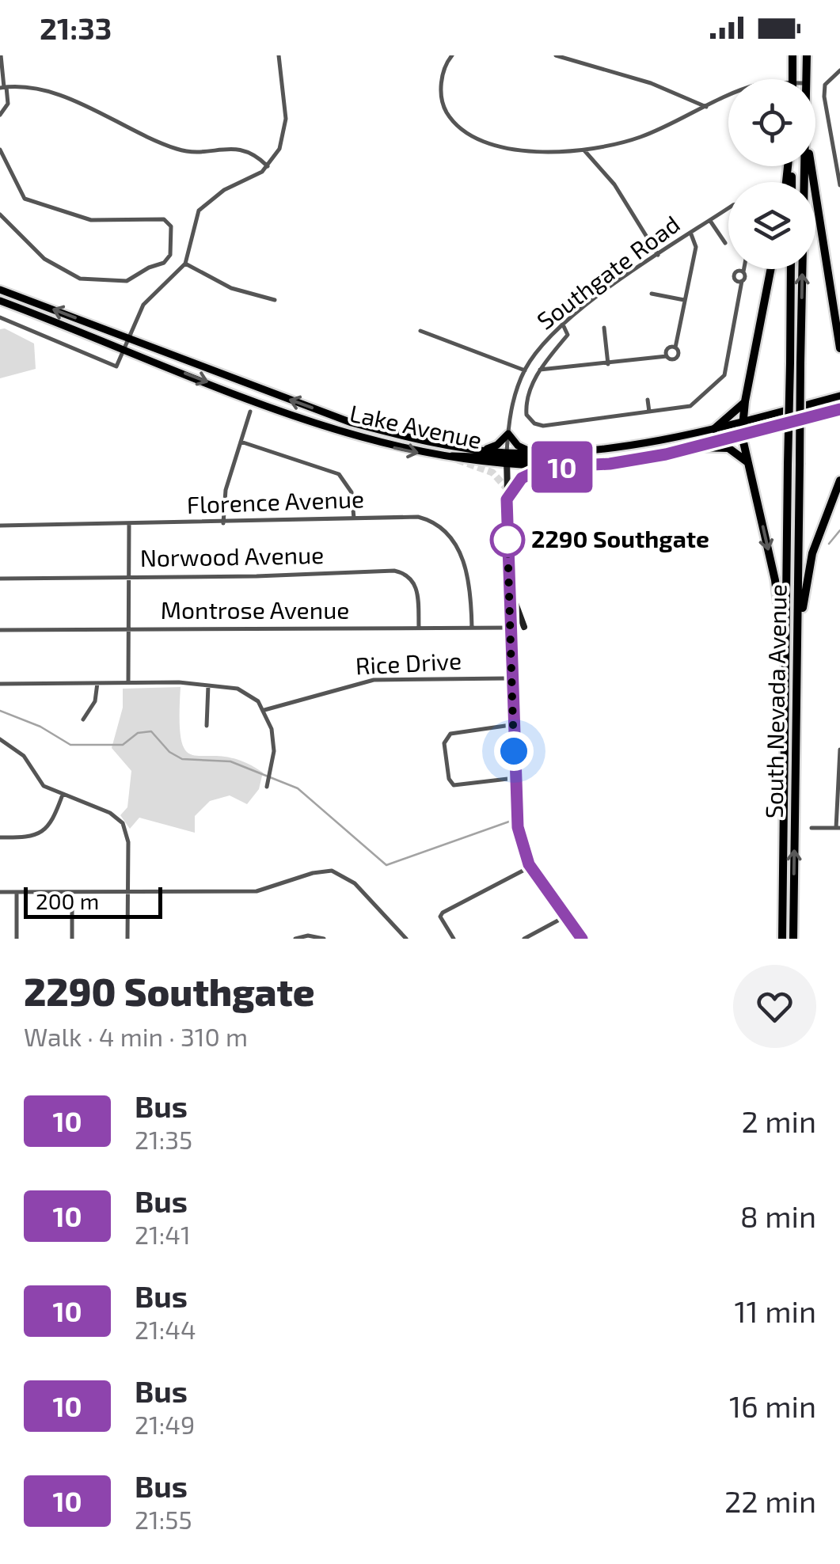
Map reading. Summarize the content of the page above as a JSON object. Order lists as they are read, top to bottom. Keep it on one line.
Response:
{"streets":{"highway":["South Nevada Avenue"],"main road":["Lake Avenue"],"street":["Southgate Road","Florence Avenue","Norwood Avenue","Montrose Avenue","Rice Drive"]},"crossings":[["Southgate Road","Lake Avenue"],["Southgate Road","Montrose Avenue"],["Southgate Road","Rice Drive"],["Florence Avenue","Montrose Avenue"],["Norwood Avenue","Montrose Avenue"]],"places":["2290 Southgate"],"lines":["bus line 10"],"scale_bar":"200 m","page":{"status":"21:33","on_map":"10","scale":"200 m","heading":["2290 Southgate","Walk · 4 min · 310 m"],"list":[{"mark":"10","name":"Bus","note":"21:35","value":"2 min"},{"mark":"10","name":"Bus","note":"21:41","value":"8 min"},{"mark":"10","name":"Bus","note":"21:44","value":"11 min"},{"mark":"10","name":"Bus","note":"21:49","value":"16 min"},{"mark":"10","name":"Bus","note":"21:55","value":"22 min"}]}}
